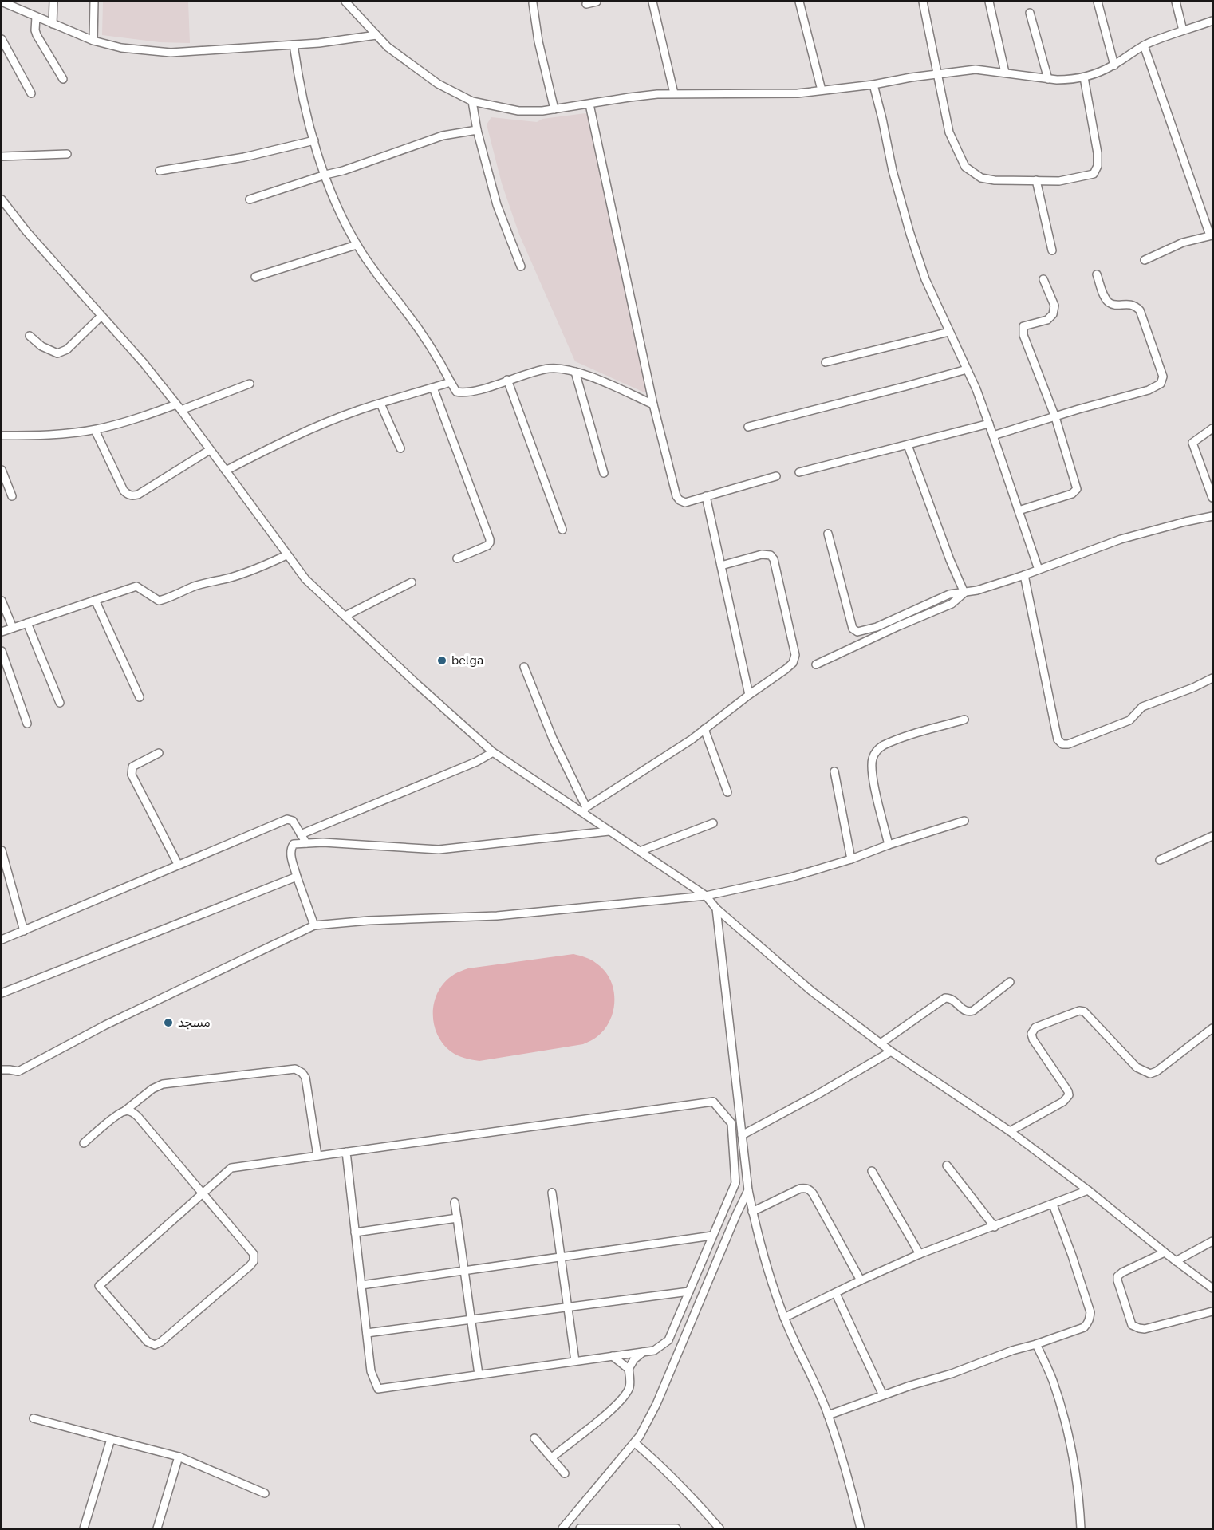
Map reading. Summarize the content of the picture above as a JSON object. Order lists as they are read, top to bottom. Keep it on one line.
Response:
{"places":["belga","مسجد"]}
